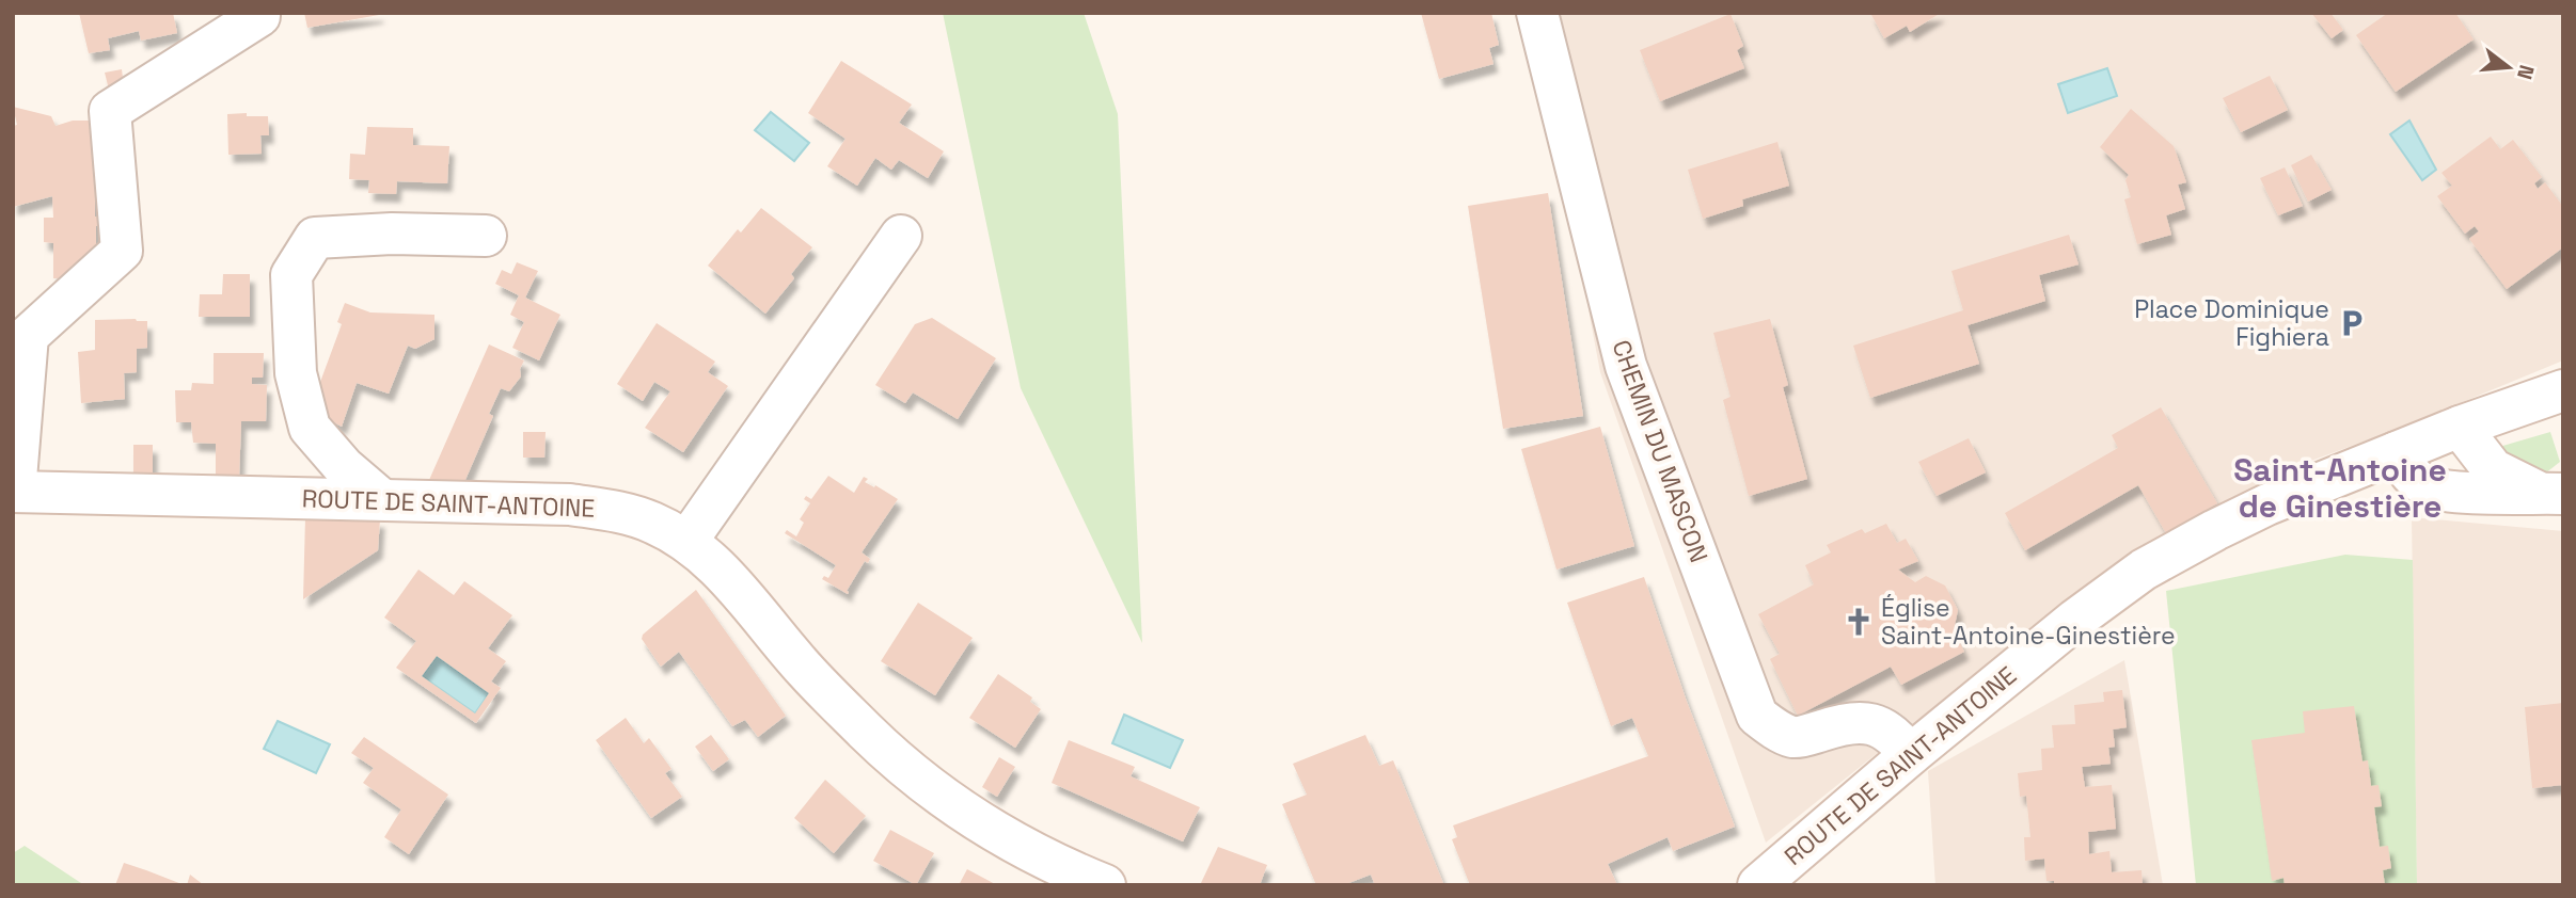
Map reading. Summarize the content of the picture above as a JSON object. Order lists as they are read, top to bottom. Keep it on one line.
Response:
{"streets":{"street":["CHEMIN DU MASCON","ROUTE DE SAINT-ANTOINE"]},"crossings":[["CHEMIN DU MASCON","ROUTE DE SAINT-ANTOINE"]],"districts":["Saint-Antoine de Ginestière"],"places":{"parking":["Place Dominique Fighiera"],"church":["Église Saint-Antoine-Ginestière"]},"north":"right"}
